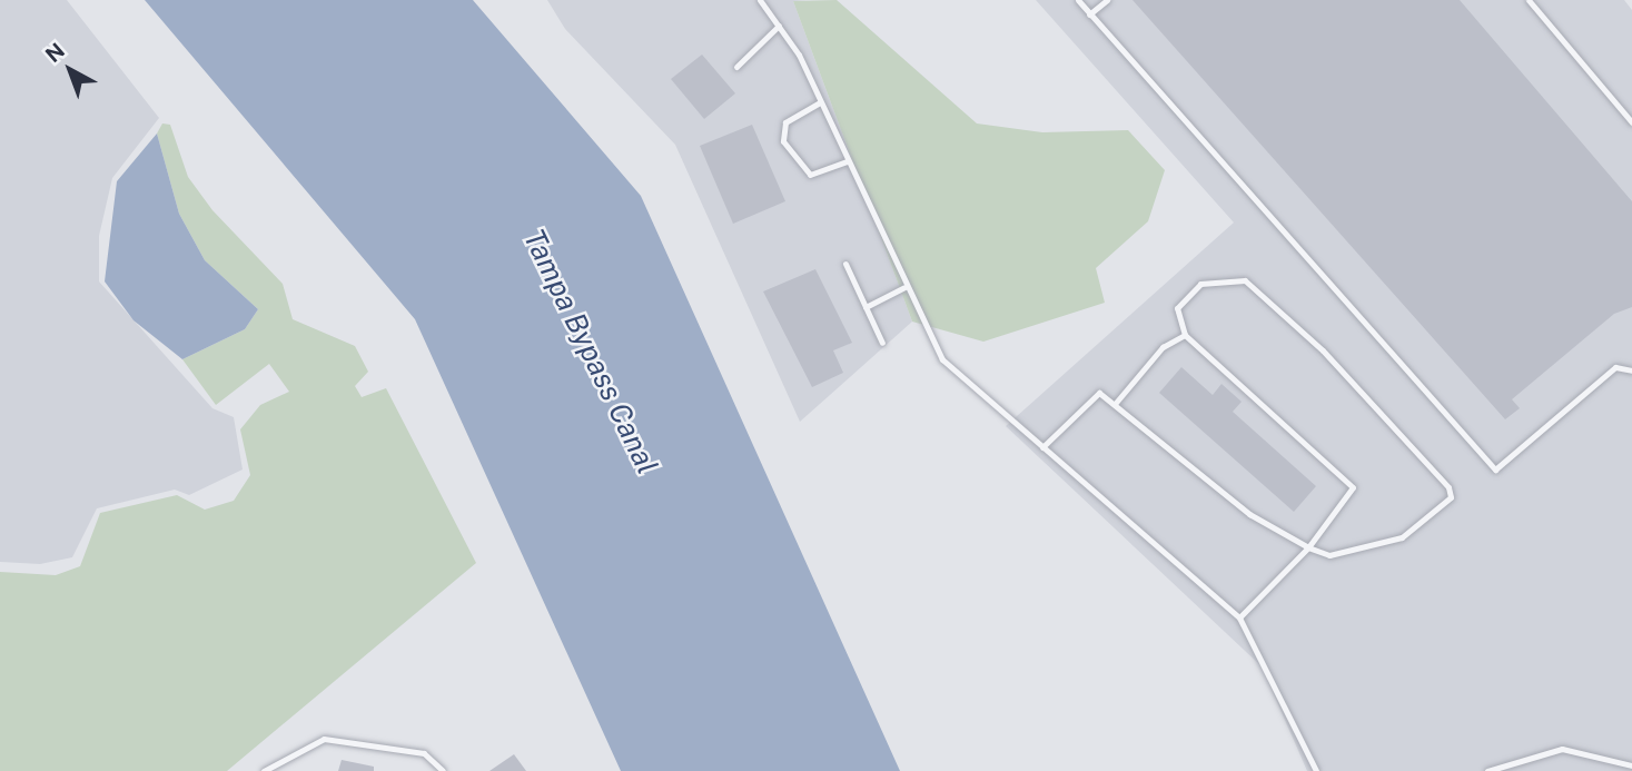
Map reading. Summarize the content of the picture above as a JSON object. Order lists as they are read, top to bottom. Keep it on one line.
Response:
{"water":["Tampa Bypass Canal"],"north":"top left"}
